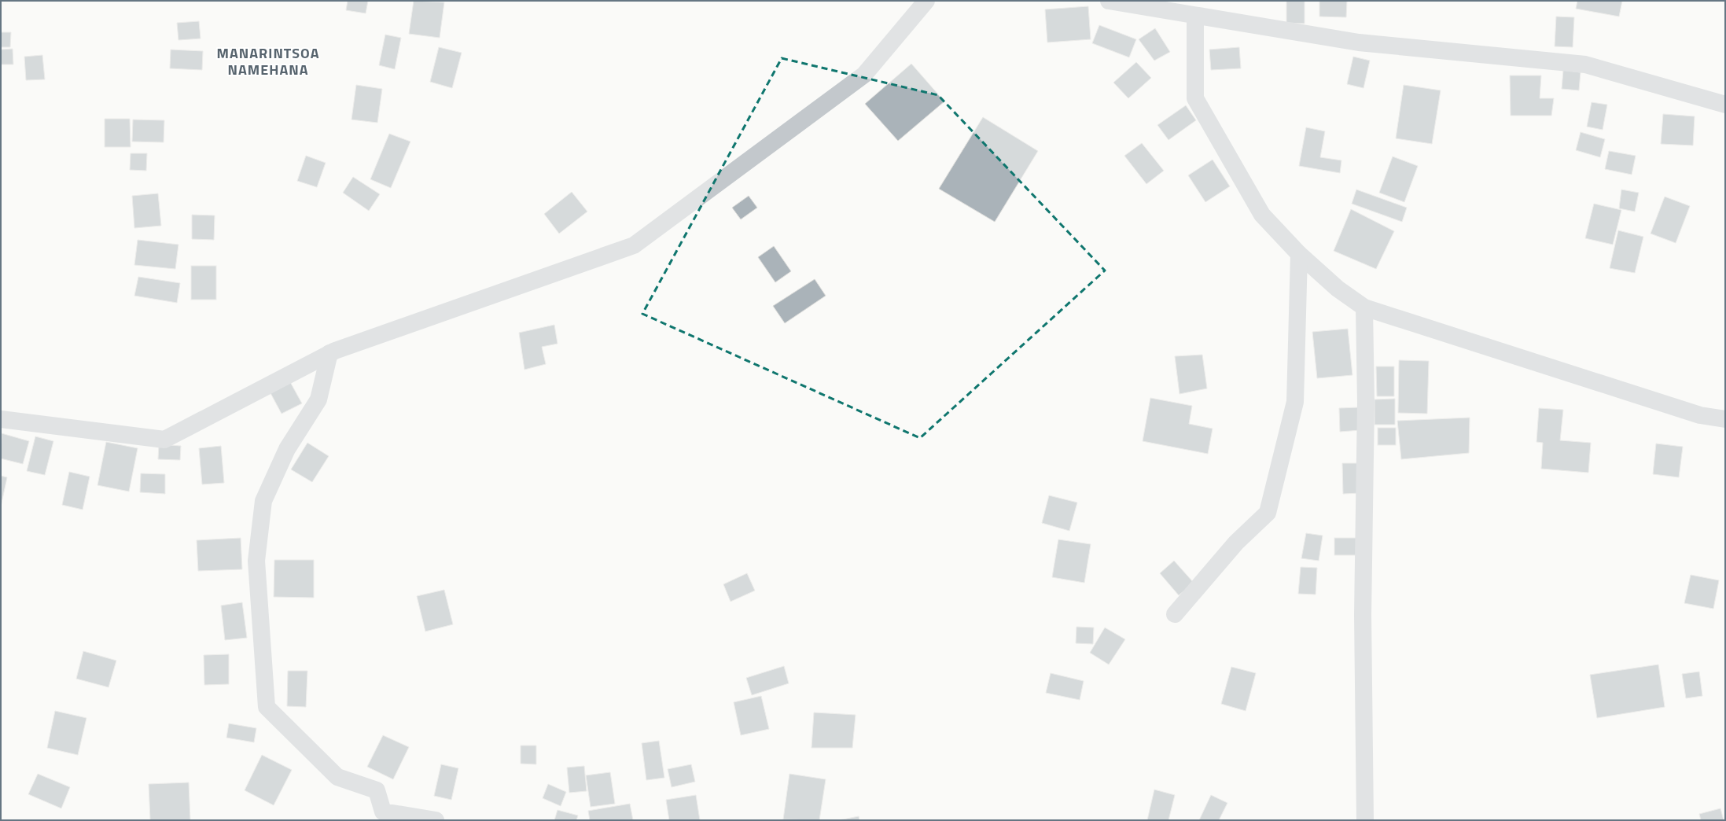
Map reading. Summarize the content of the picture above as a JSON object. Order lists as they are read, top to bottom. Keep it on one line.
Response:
{"districts":["MANARINTSOA NAMEHANA"]}
